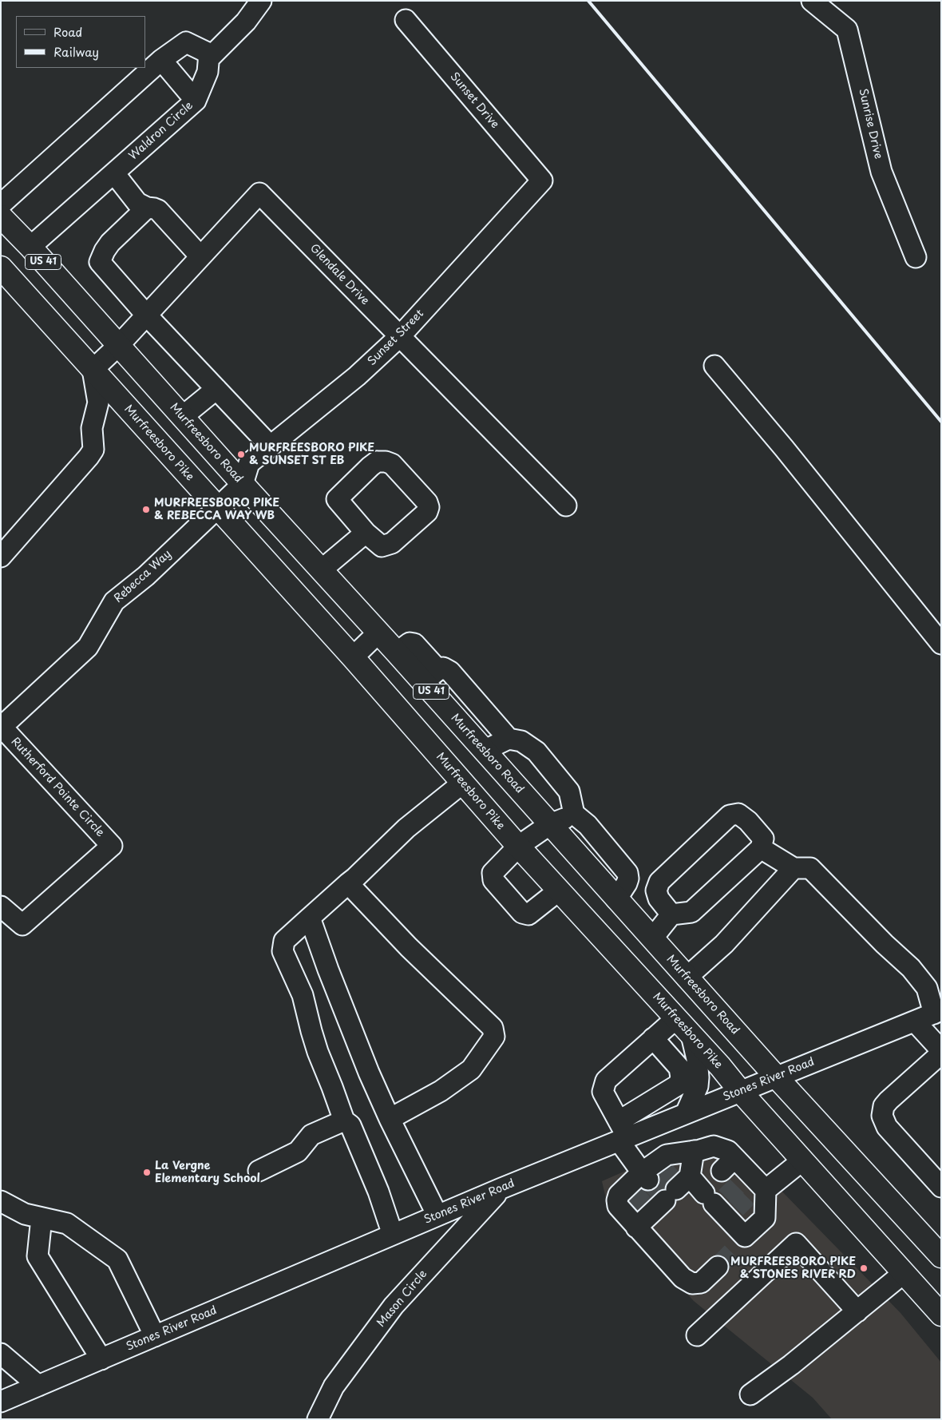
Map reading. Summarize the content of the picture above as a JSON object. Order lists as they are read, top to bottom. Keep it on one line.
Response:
{"streets":{"main road":["US 41","Murfreesboro Pike","Murfreesboro Road"],"street":["Sunset Drive","Sunrise Drive","Waldron Circle","Glendale Drive","Sunset Street","Rebecca Way","Rutherford Pointe Circle","Stones River Road","Mason Circle"]},"crossings":[["Sunset Drive","Sunset Street"],["Waldron Circle","Murfreesboro Road"],["Glendale Drive","Sunset Street"],["Glendale Drive","Murfreesboro Pike"],["Glendale Drive","Murfreesboro Road"],["Sunset Street","Murfreesboro Road"],["Sunset Street","Rebecca Way"],["Murfreesboro Pike","Rebecca Way"],["Murfreesboro Pike","Stones River Road"],["Murfreesboro Road","Rebecca Way"],["Murfreesboro Road","Stones River Road"],["Rebecca Way","Rutherford Pointe Circle"],["Stones River Road","Mason Circle"]],"places":["MURFREESBORO PIKE & SUNSET ST EB","MURFREESBORO PIKE & REBECCA WAY WB","La Vergne Elementary School","MURFREESBORO PIKE & STONES RIVER RD"],"legend":["Road","Railway"]}
